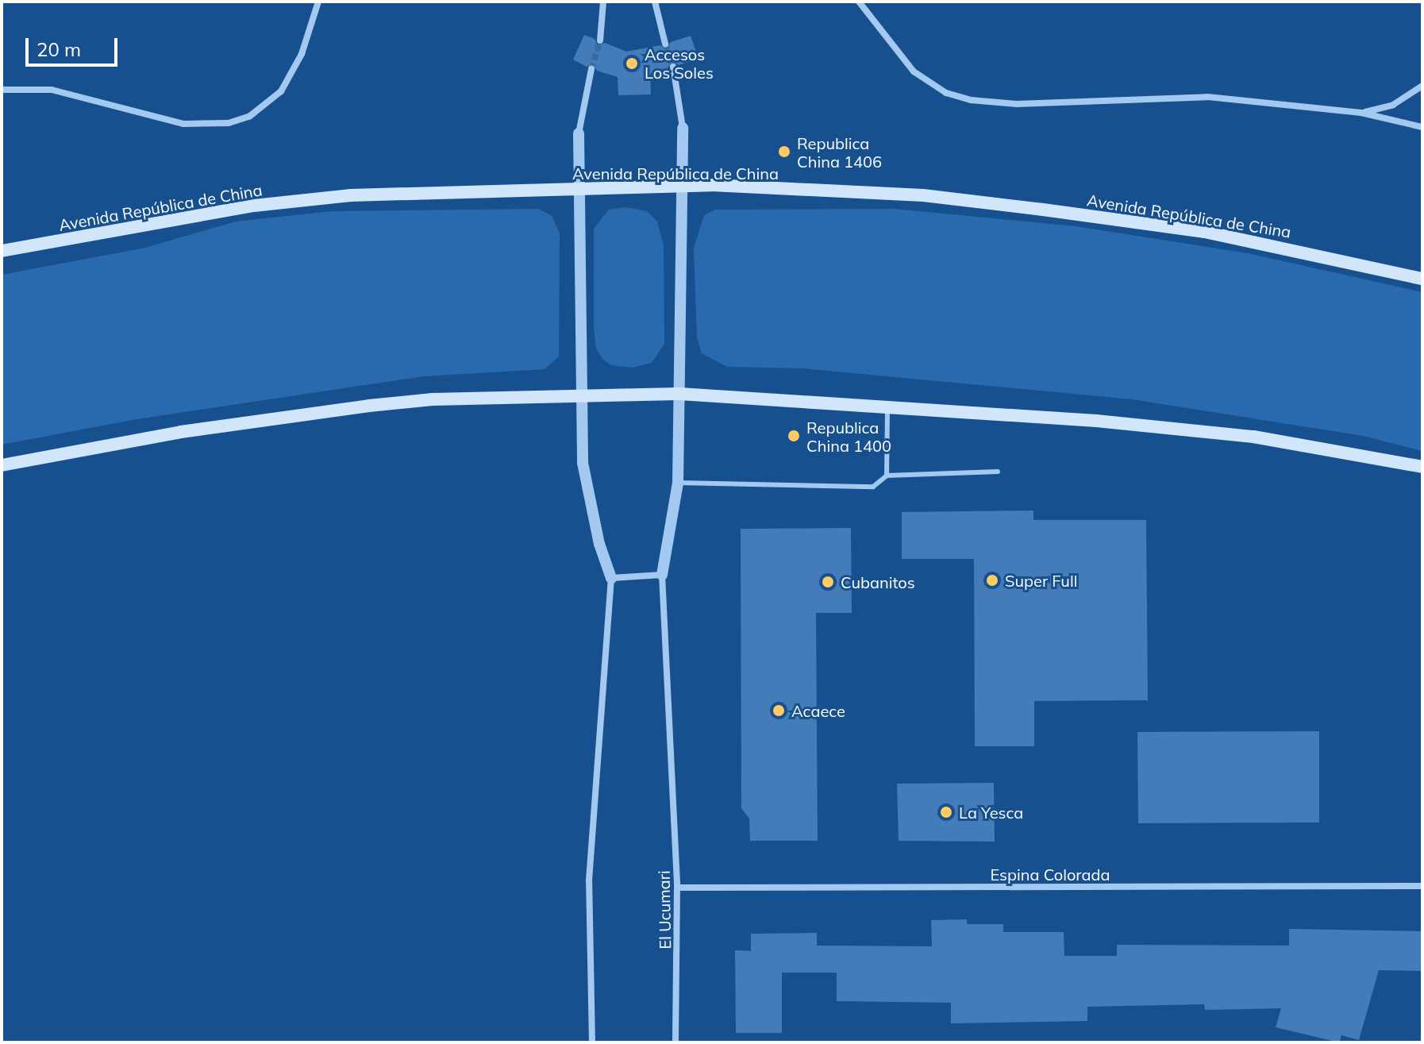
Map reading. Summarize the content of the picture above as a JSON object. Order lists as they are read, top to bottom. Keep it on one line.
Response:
{"streets":{"main road":["Avenida República de China"],"street":["Espina Colorada","El Ucumari"]},"crossings":[["Espina Colorada","El Ucumari"]],"places":["Accesos Los Soles","Republica China 1406","Republica China 1400","Super Full","Cubanitos","Acaece","La Yesca"],"scale_bar":"20 m"}
